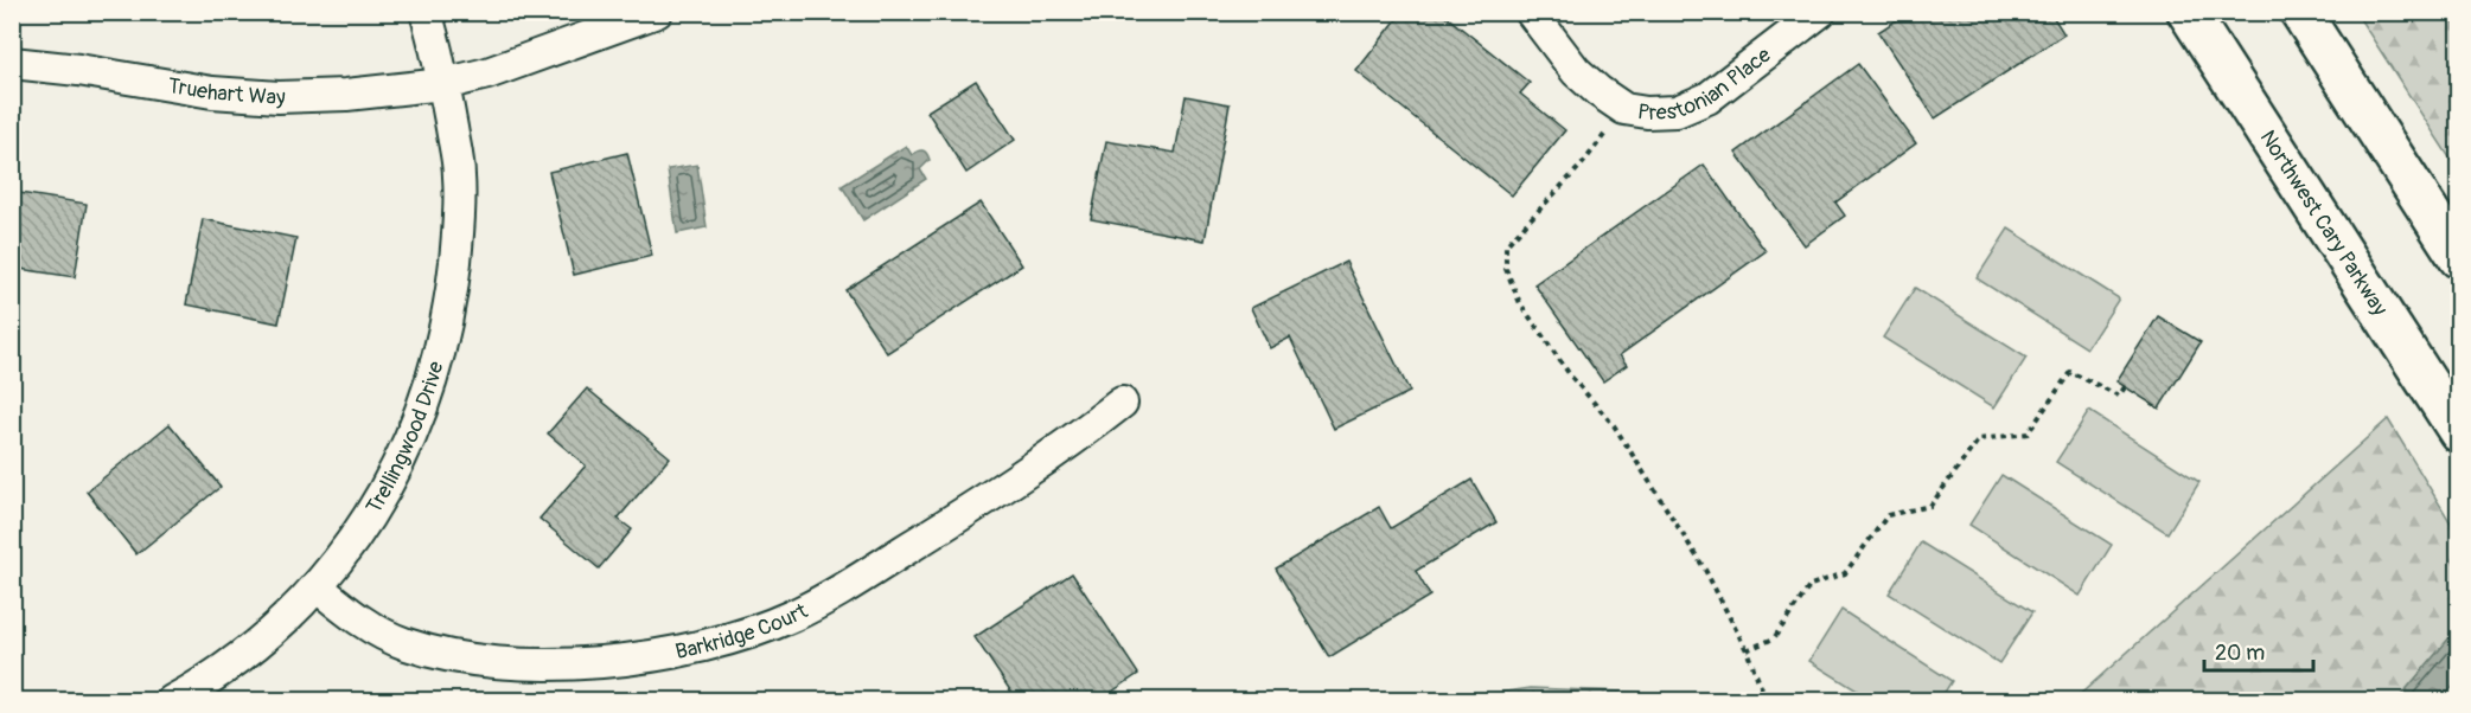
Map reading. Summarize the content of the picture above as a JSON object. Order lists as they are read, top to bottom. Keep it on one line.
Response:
{"streets":{"main road":["Northwest Cary Parkway"],"street":["Prestonian Place","Truehart Way","Trellingwood Drive","Barkridge Court"]},"crossings":[["Truehart Way","Trellingwood Drive"],["Trellingwood Drive","Barkridge Court"]],"scale_bar":"20 m"}
